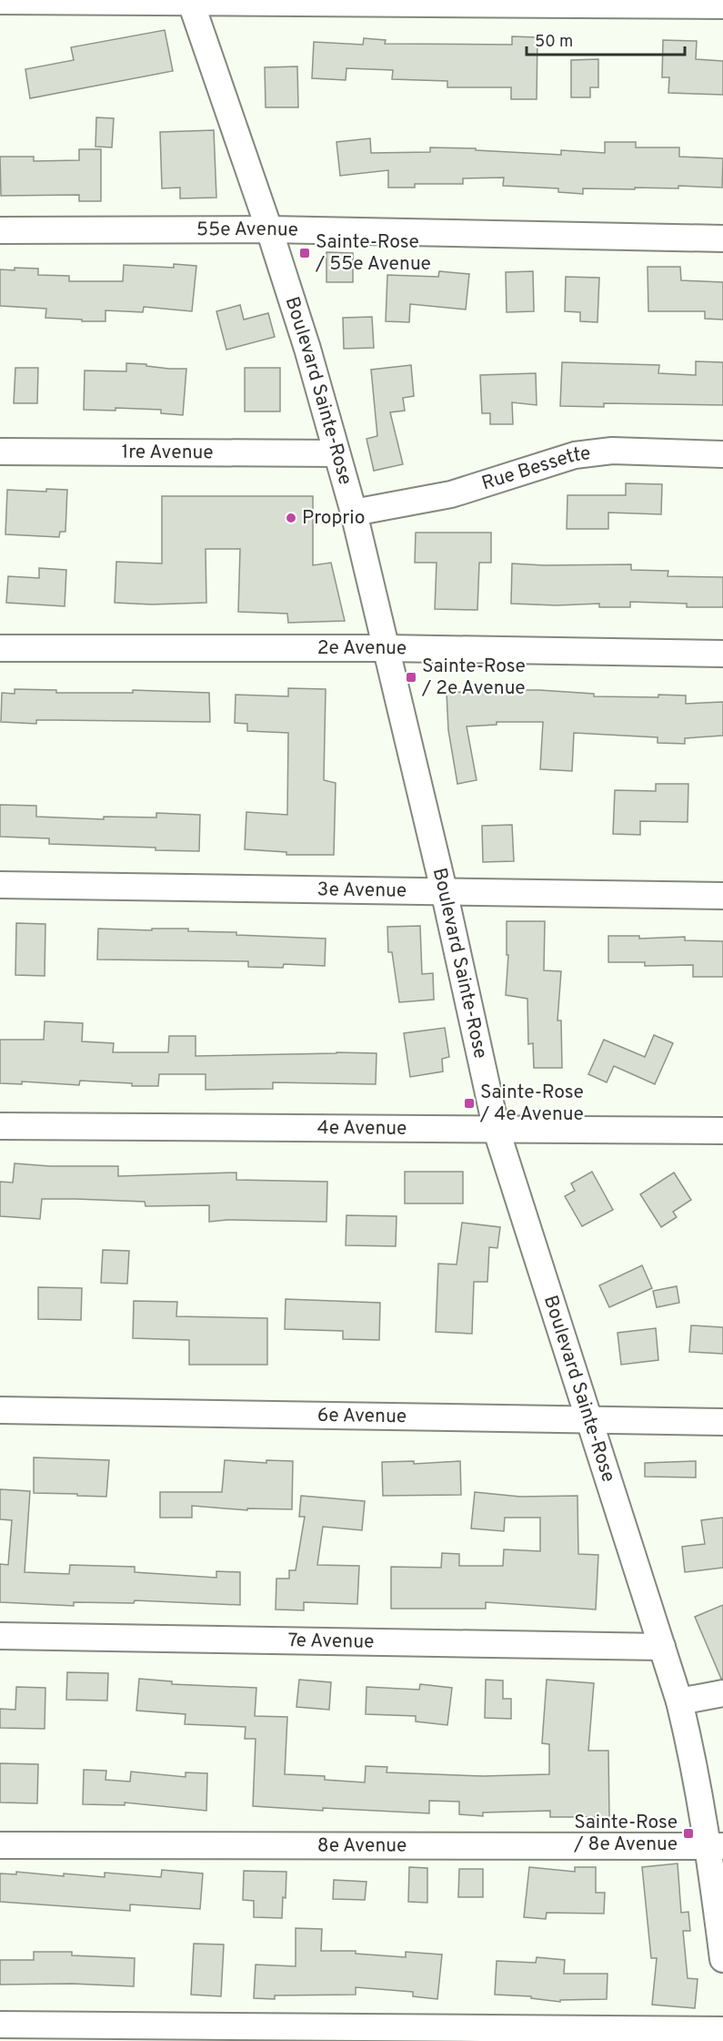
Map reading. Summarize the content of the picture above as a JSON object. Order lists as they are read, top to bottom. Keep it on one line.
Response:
{"streets":{"street":["55e Avenue","Boulevard Sainte-Rose","1re Avenue","Rue Bessette","2e Avenue","3e Avenue","4e Avenue","6e Avenue","7e Avenue","8e Avenue"]},"crossings":[["55e Avenue","Boulevard Sainte-Rose"],["Boulevard Sainte-Rose","1re Avenue"],["Boulevard Sainte-Rose","Rue Bessette"],["Boulevard Sainte-Rose","2e Avenue"],["Boulevard Sainte-Rose","3e Avenue"],["Boulevard Sainte-Rose","4e Avenue"],["Boulevard Sainte-Rose","6e Avenue"],["Boulevard Sainte-Rose","7e Avenue"],["Boulevard Sainte-Rose","8e Avenue"]],"places":{"transit":["Sainte-Rose / 55e Avenue","Sainte-Rose / 2e Avenue","Sainte-Rose / 4e Avenue","Sainte-Rose / 8e Avenue"],"other":["Proprio"]},"scale_bar":"50 m"}
